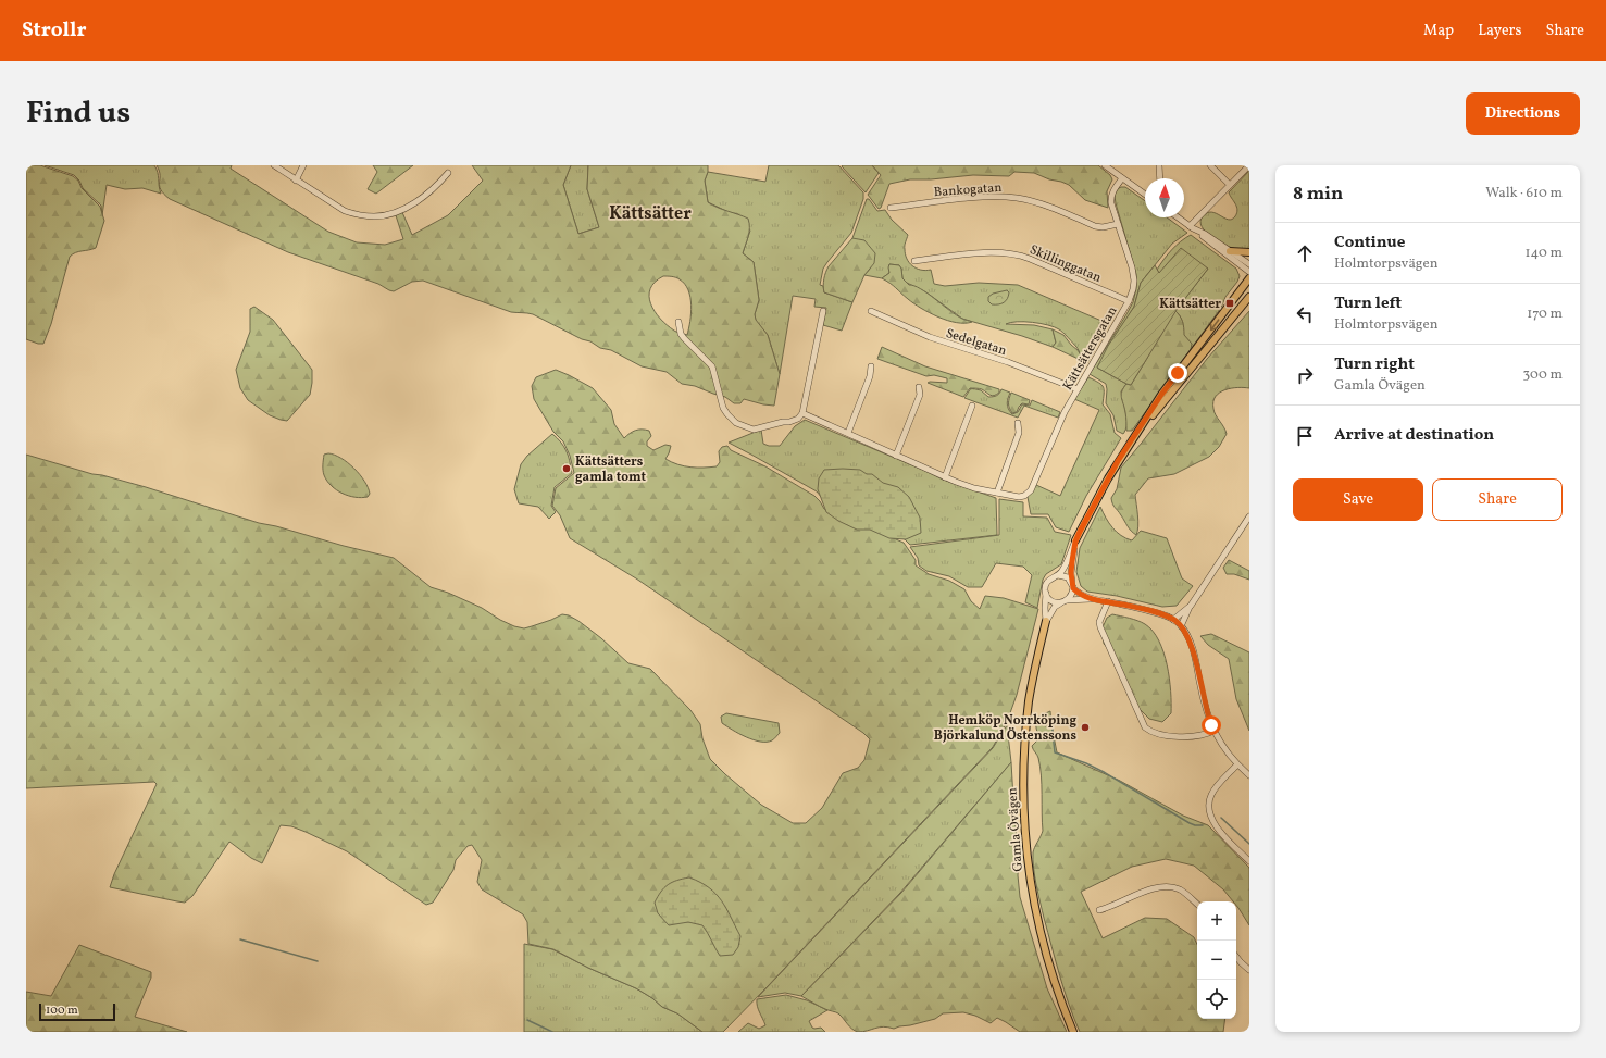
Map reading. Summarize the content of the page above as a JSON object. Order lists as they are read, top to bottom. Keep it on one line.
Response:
{"streets":{"main road":["Gamla Övägen"],"street":["Bankogatan","Skillinggatan","Sedelgatan","Kättsättersgatan"]},"crossings":[["Bankogatan","Kättsättersgatan"],["Skillinggatan","Kättsättersgatan"],["Sedelgatan","Kättsättersgatan"]],"districts":["Kättsätter"],"places":{"transit":["Kättsätter"],"other":["Kättsätters gamla tomt","Hemköp Norrköping Björkalund Östenssons"]},"scale_bar":"100 m","north":"top","page":{"header":"Strollr","nav":["Map","Layers","Share"],"title":"Find us","buttons":["Directions",["Save","Share"]],"heading":["8 min","Walk · 610 m"],"list":[["Continue","Holmtorpsvägen","140 m"],["Turn left","Holmtorpsvägen","170 m"],["Turn right","Gamla Övägen","300 m"],"Arrive at destination"],"map_buttons":["+","−"],"scale":"100 m"}}
